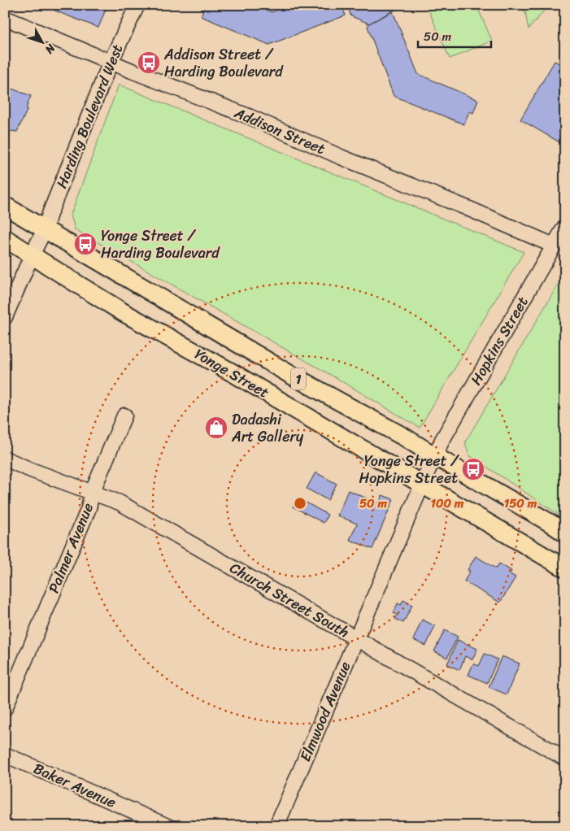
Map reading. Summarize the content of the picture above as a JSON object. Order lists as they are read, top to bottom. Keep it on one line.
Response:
{"streets":{"main road":["Yonge Street","1"],"street":["Harding Boulevard West","Addison Street","Hopkins Street","Palmer Avenue","Church Street South","Elmwood Avenue","Baker Avenue"]},"crossings":[["Harding Boulevard West","Addison Street"],["Harding Boulevard West","Yonge Street"],["Addison Street","Hopkins Street"],["Hopkins Street","Yonge Street"],["Hopkins Street","Elmwood Avenue"],["Yonge Street","Elmwood Avenue"],["Palmer Avenue","Church Street South"],["Church Street South","Elmwood Avenue"]],"places":{"bus stop":["Addison Street / Harding Boulevard","Yonge Street / Harding Boulevard","Yonge Street / Hopkins Street"],"shop":["Dadashi Art Gallery"]},"scale_bar":"50 m","north":"bottom right","rings":["50 m","100 m","150 m"]}
